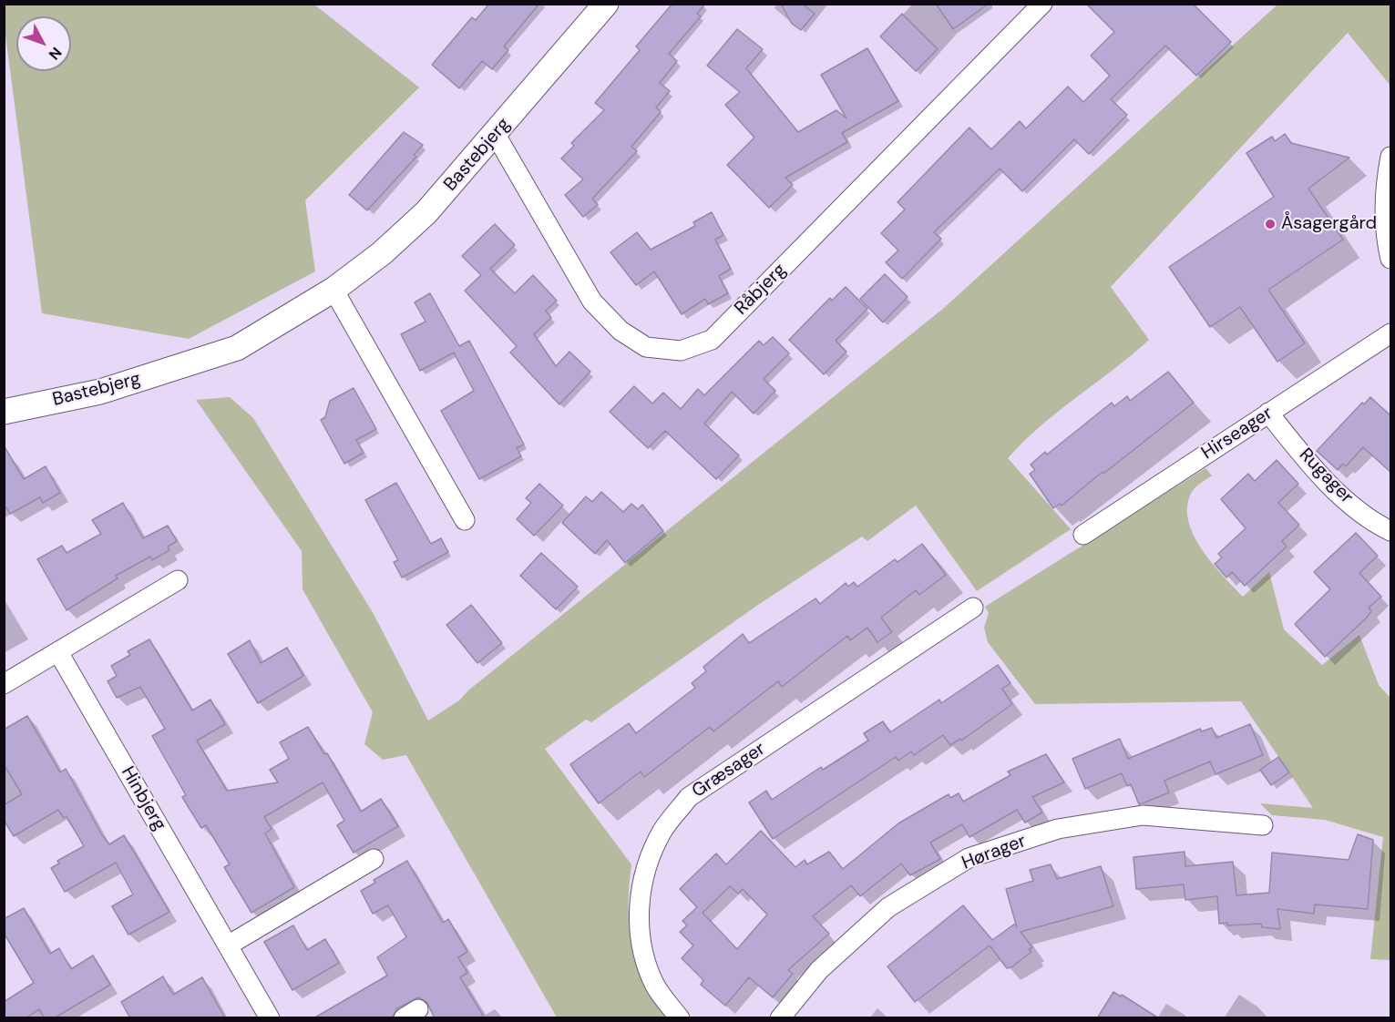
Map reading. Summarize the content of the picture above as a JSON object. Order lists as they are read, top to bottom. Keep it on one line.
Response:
{"streets":{"street":["Bastebjerg","Råbjerg","Hirseager","Rugager","Græsager","Hinbjerg","Hørager"]},"crossings":[["Bastebjerg","Råbjerg"],["Hirseager","Rugager"]],"places":["Åsagergård"],"north":"bottom right"}
